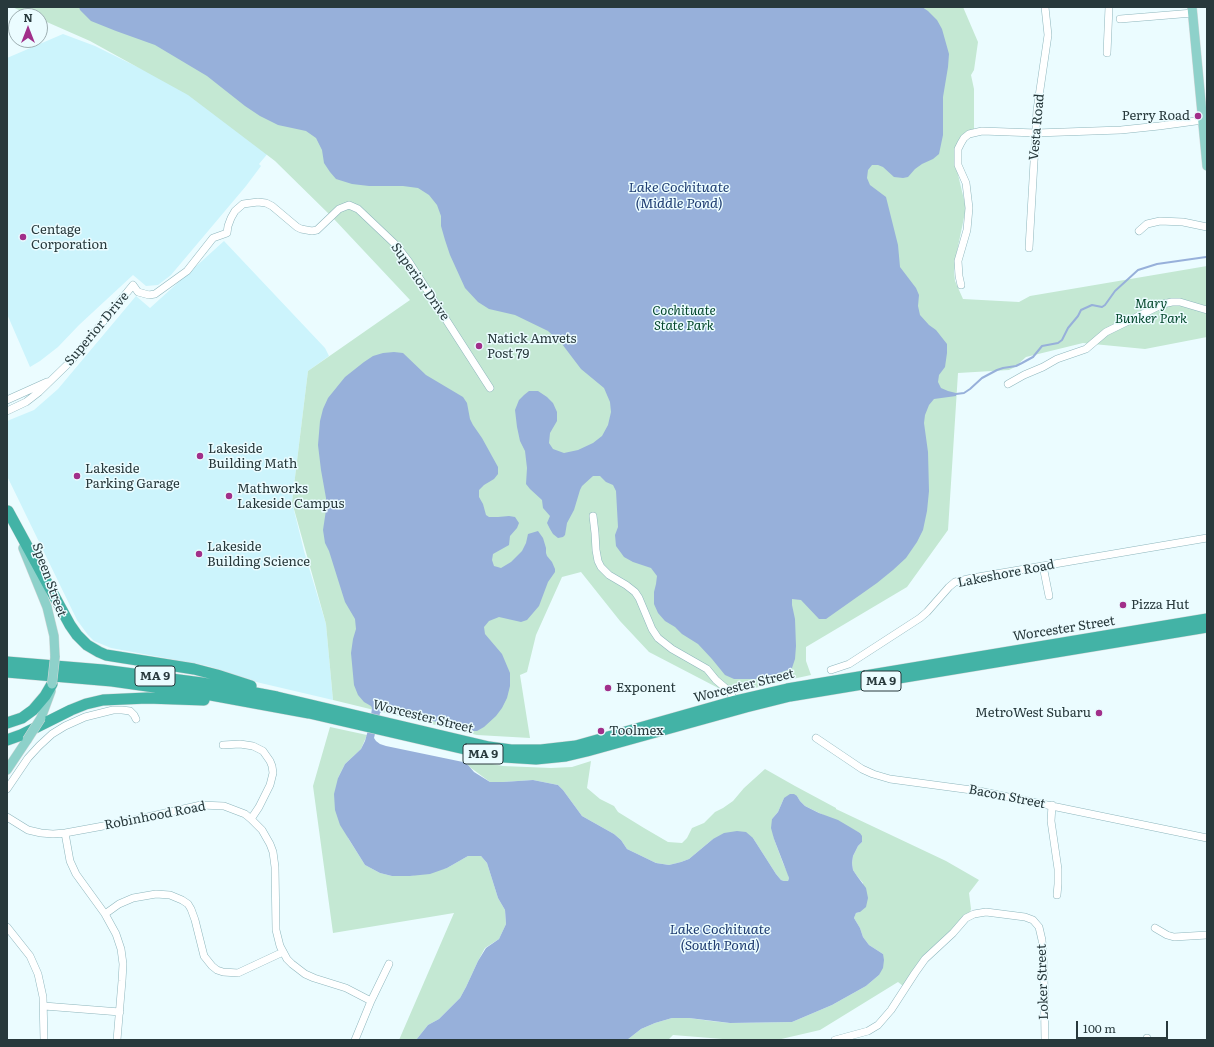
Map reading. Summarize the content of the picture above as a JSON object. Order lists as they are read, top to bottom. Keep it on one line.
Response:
{"streets":{"highway":["Worcester Street","MA 9"],"main road":["Speen Street"],"street":["Vesta Road","Superior Drive","Lakeshore Road","Bacon Street","Robinhood Road","Loker Street"]},"water":["Lake Cochituate (Middle Pond)","Lake Cochituate (South Pond)"],"parks":["Mary Bunker Park","Cochituate State Park"],"places":["Perry Road","Centage Corporation","Natick Amvets Post 79","Lakeside Building Math","Lakeside Parking Garage","Mathworks Lakeside Campus","Lakeside Building Science","Pizza Hut","Exponent","MetroWest Subaru","Toolmex"],"scale_bar":"100 m","north":"top"}
